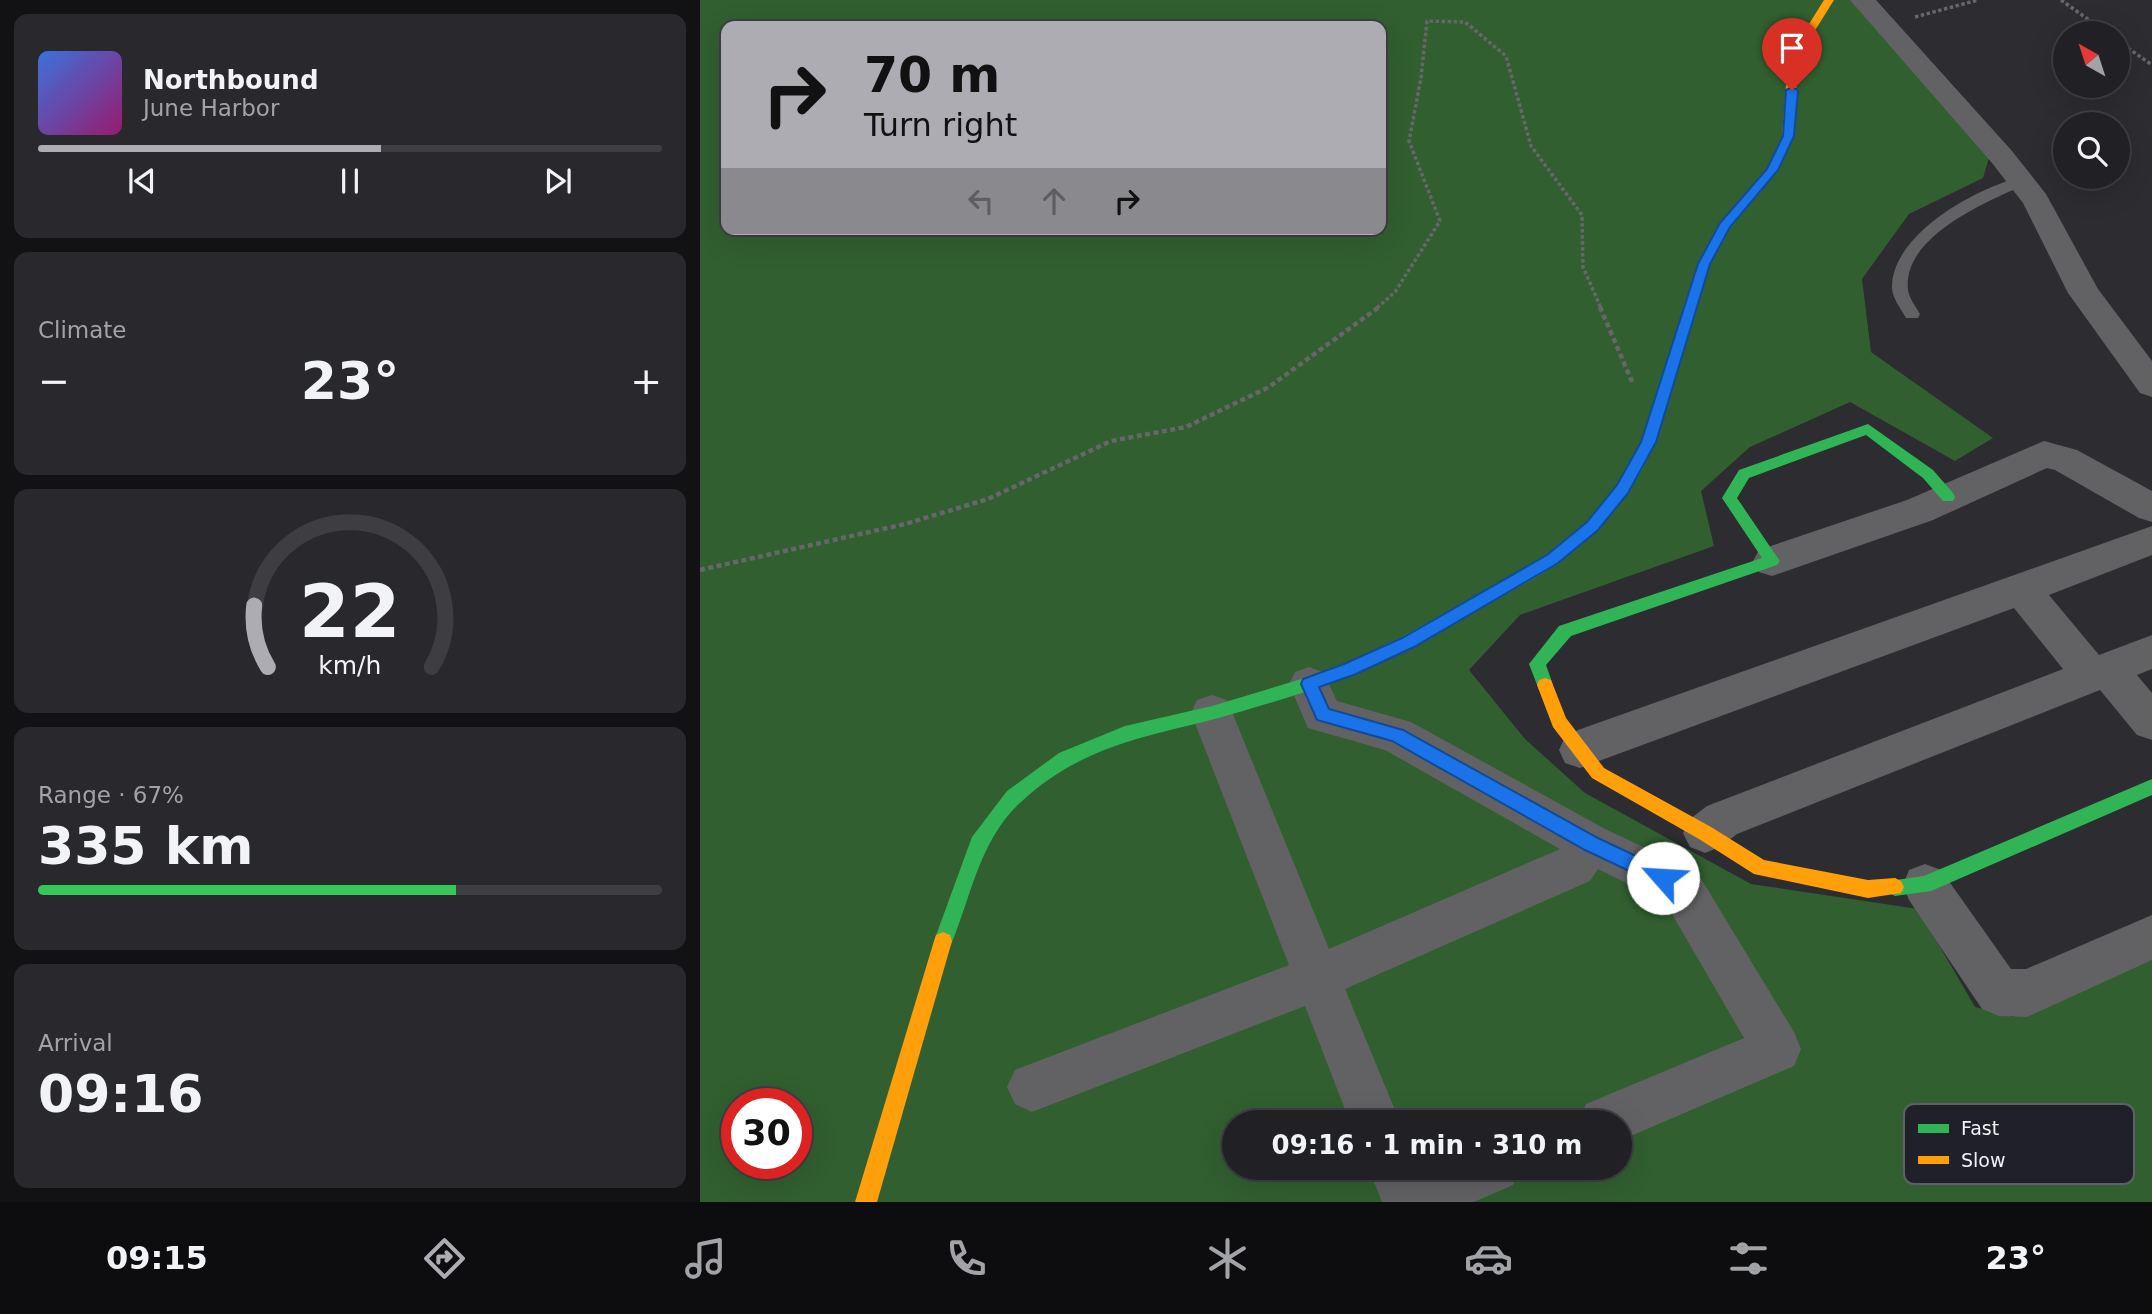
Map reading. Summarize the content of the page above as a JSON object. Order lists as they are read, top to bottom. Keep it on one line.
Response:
{"legend":["Fast","Slow"],"north":"top left","page":{"turn":["70 m","Turn right"],"song":["Northbound","June Harbor"],"tile":["Climate",["Range · 67%","335 km"],["Arrival","09:16"]],"heat":["−","23°","+"],"limit":"30","trip":"09:16 · 1 min · 310 m","tabs":["09:15","23°"],"gauge":["22","km/h"]}}
